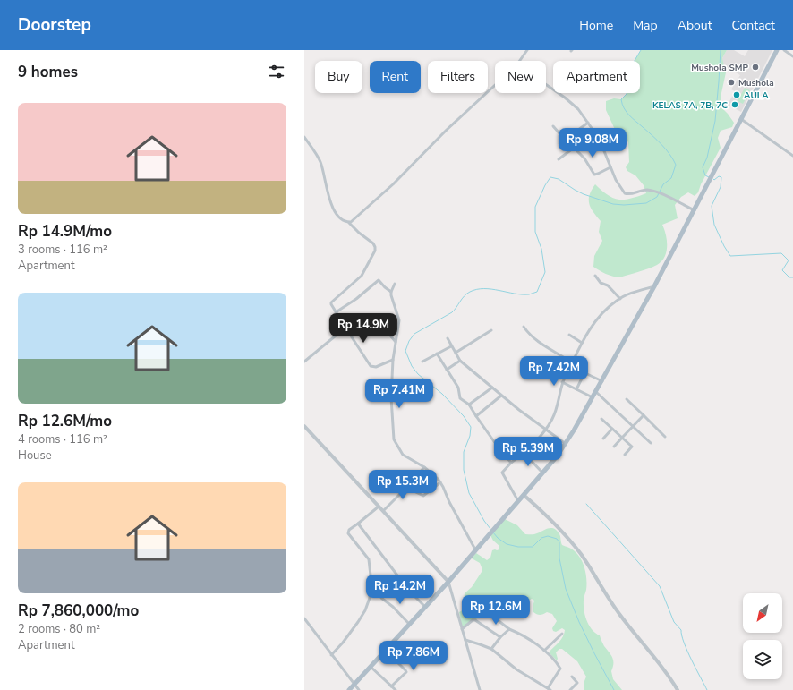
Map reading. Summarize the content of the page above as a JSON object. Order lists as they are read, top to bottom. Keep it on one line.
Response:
{"places":["Mushola SMP","Mushola","AULA","KELAS 7A, 7B, 7C"],"north":"bottom left","page":{"header":"Doorstep","nav":["Home","Map","About","Contact"],"heading":"9 homes","chip":["Buy","Rent","Filters","New","Apartment"],"list":[{"name":"Rp 14.9M/mo","note":"3 rooms · 116 m² · Apartment"},{"name":"Rp 12.6M/mo","note":"4 rooms · 116 m² · House"},{"name":"Rp 7,860,000/mo","note":"2 rooms · 80 m² · Apartment"}],"price":["Rp 9.08M","Rp 14.9M","Rp 7.42M","Rp 7.41M","Rp 5.39M","Rp 15.3M","Rp 14.2M","Rp 12.6M","Rp 7.86M"]}}
